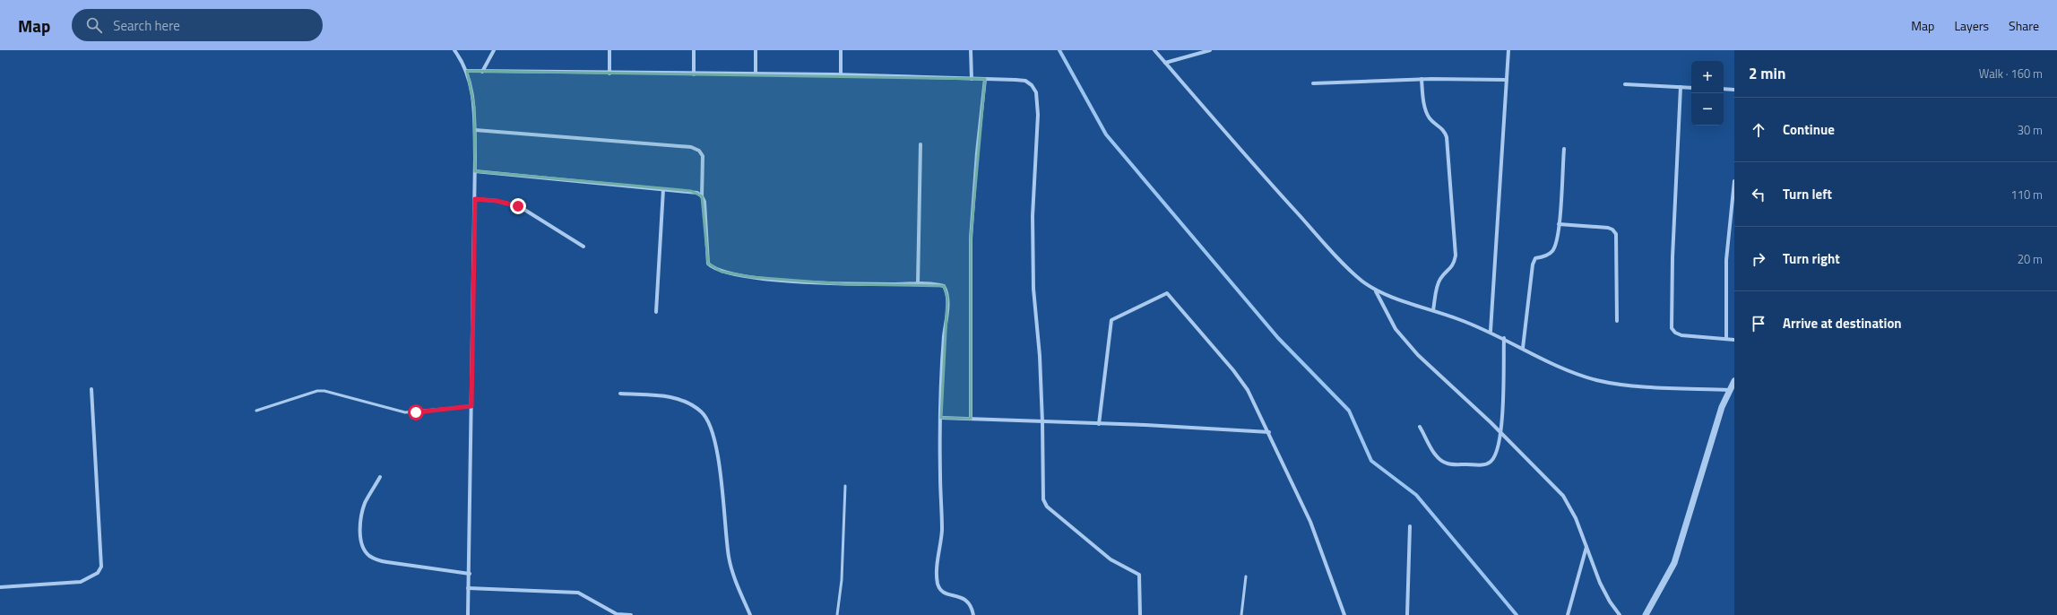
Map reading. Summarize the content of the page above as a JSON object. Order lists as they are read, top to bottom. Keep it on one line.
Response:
{"page":{"header":"Map","search":"Search here","nav":["Map","Layers","Share"],"heading":["2 min","Walk · 160 m"],"map_buttons":["+","−"],"list":[["Continue","30 m"],["Turn left","110 m"],["Turn right","20 m"],"Arrive at destination"]}}
